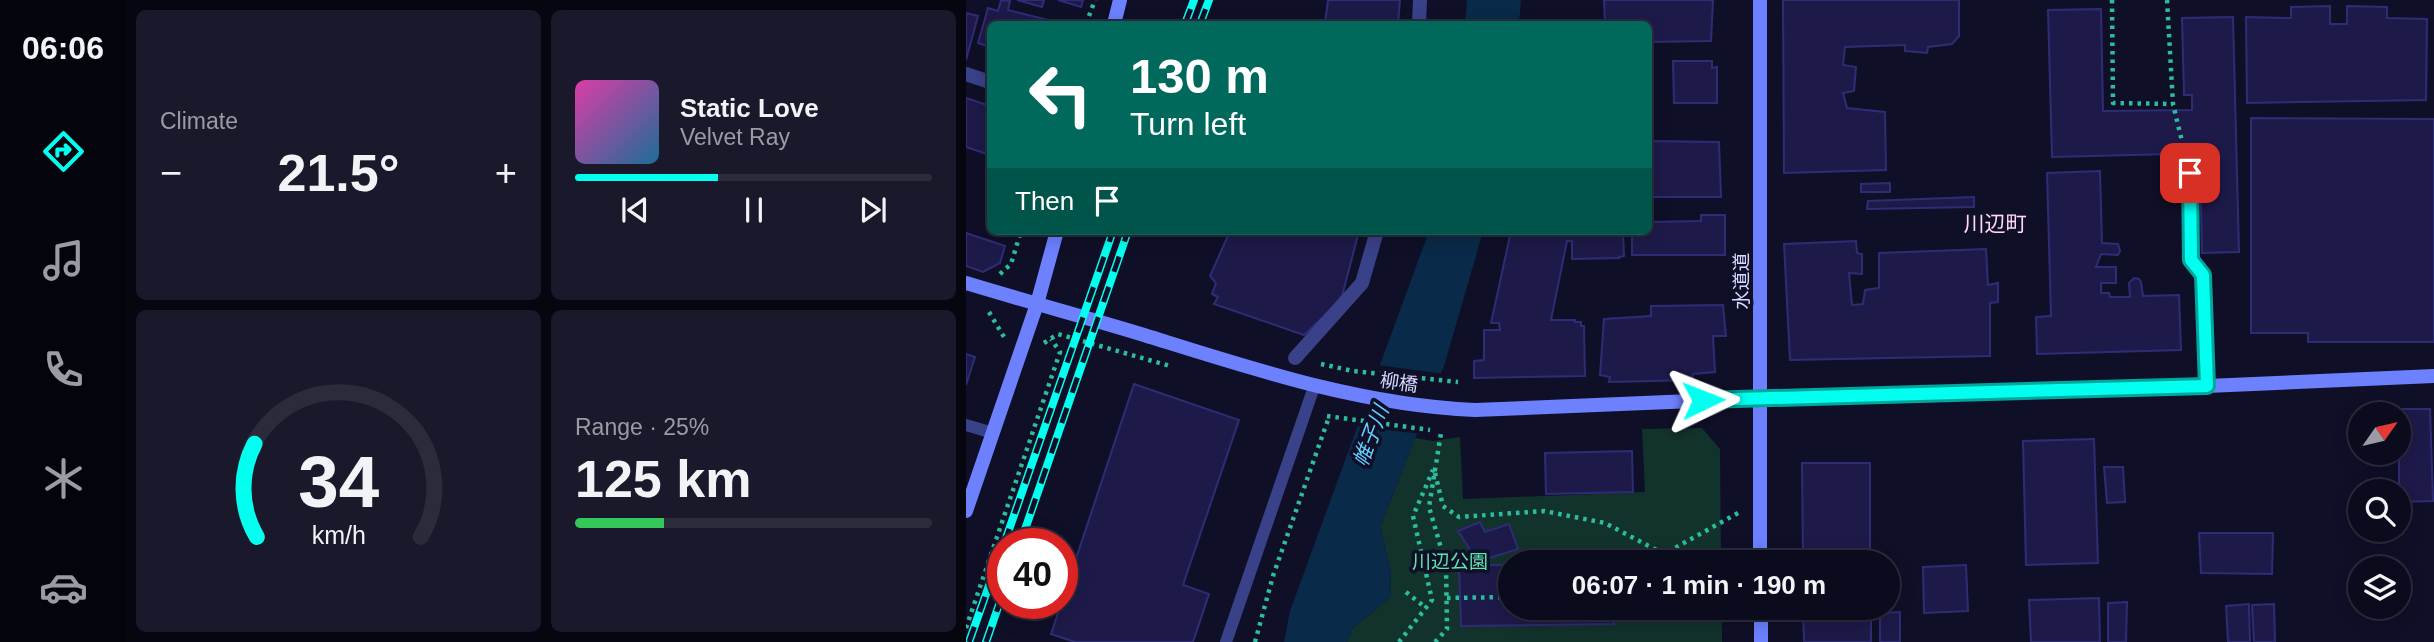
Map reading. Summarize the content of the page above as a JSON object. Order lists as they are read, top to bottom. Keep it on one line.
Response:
{"streets":{"street":["水道道","柳橋"]},"crossings":[["水道道","柳橋"]],"districts":["川辺町"],"water":["帷子川"],"parks":["川辺公園"],"north":"top right","page":{"tabs":"06:06","tile":["Climate",["Range · 25%","125 km"]],"turn":["130 m","Turn left"],"song":["Static Love","Velvet Ray"],"heat":["−","21.5°","+"],"then":"Then","limit":"40","trip":"06:07 · 1 min · 190 m","gauge":["34","km/h"]}}
